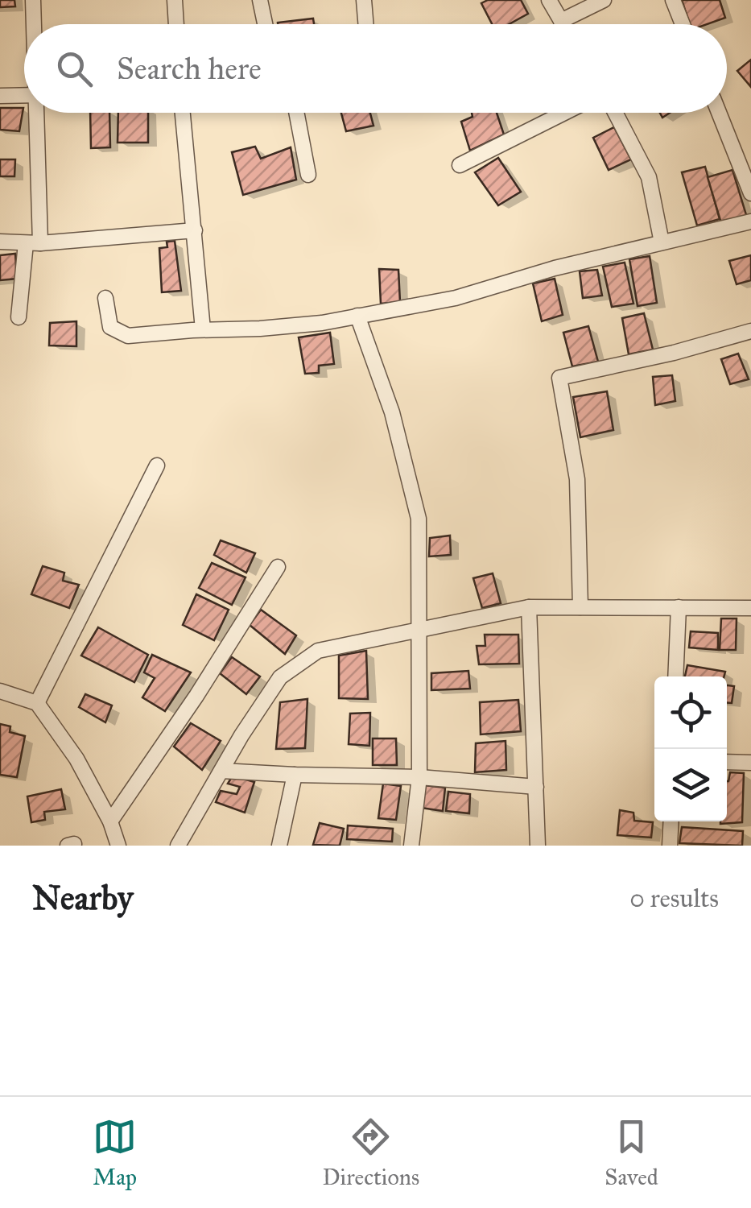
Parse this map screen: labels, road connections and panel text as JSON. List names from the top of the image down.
{
  "page": {
    "search": "Search here",
    "heading": ["Nearby", "0 results"],
    "nav": ["Map", "Directions", "Saved"]
  }
}
